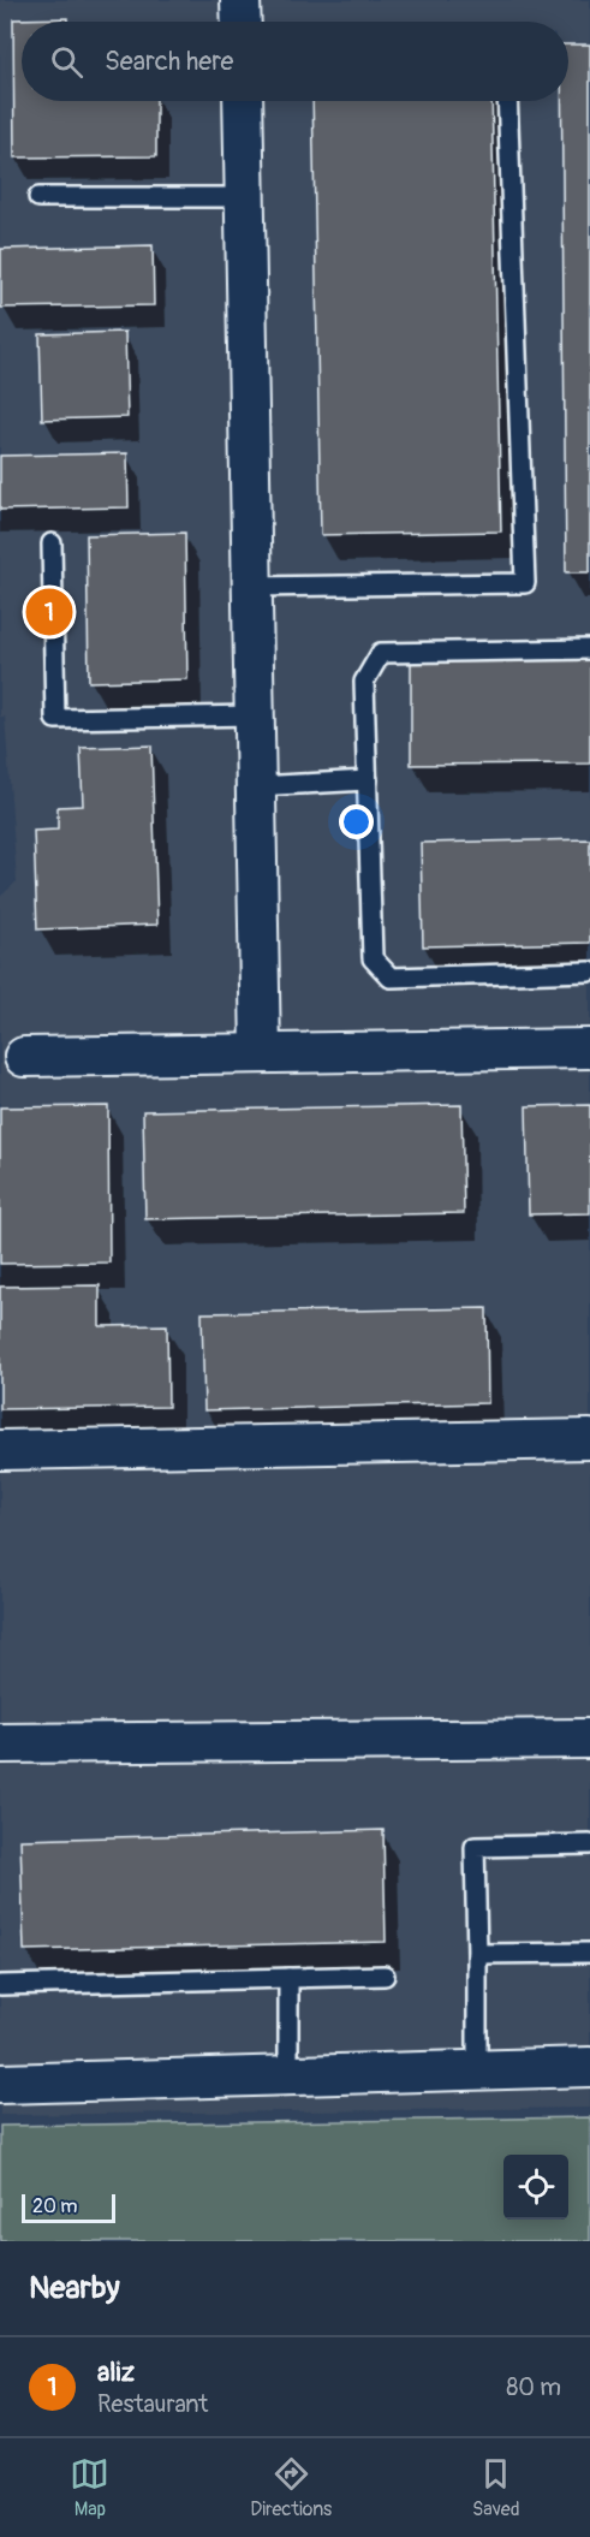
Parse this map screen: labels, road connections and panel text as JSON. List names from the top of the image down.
{
  "scale_bar": "20 m",
  "page": {
    "search": "Search here",
    "pins": "1",
    "scale": "20 m",
    "heading": "Nearby",
    "list": [
      {
        "mark": "1",
        "name": "aliz",
        "note": "Restaurant",
        "value": "80 m"
      }
    ],
    "nav": ["Map", "Directions", "Saved"]
  }
}
